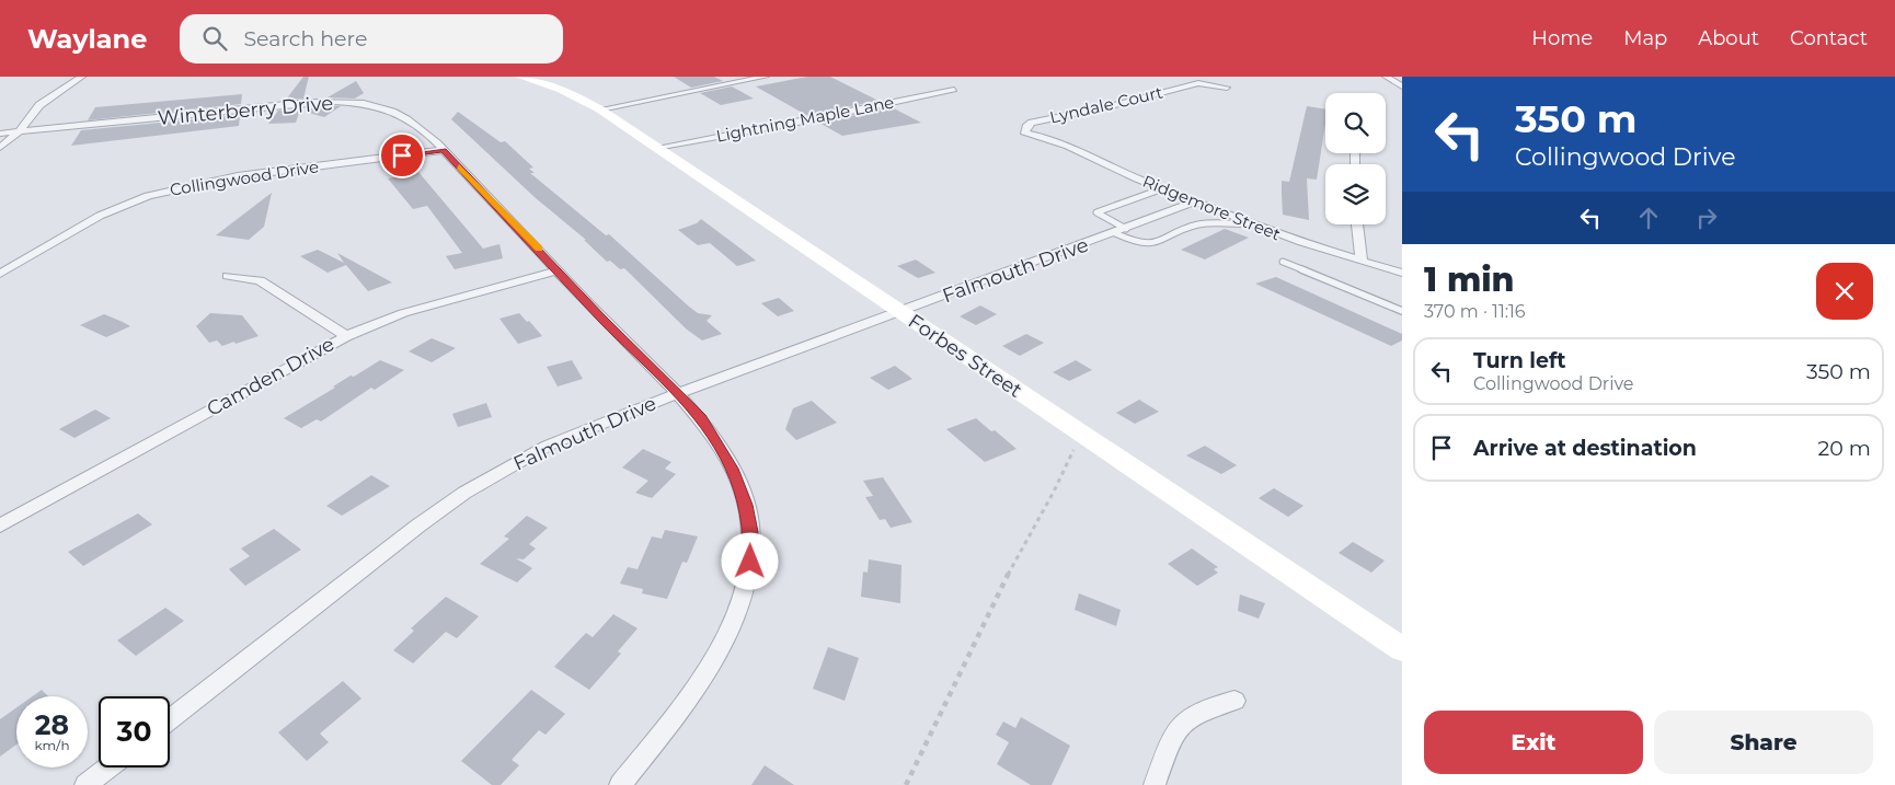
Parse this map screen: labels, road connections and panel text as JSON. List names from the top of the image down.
{
  "streets": {
    "street": [
      "Lyndale Court",
      "Winterberry Drive",
      "Lightning Maple Lane",
      "Collingwood Drive",
      "Ridgemore Street",
      "Falmouth Drive",
      "Forbes Street",
      "Camden Drive"
    ]
  },
  "crossings": [
    ["Lyndale Court", "Ridgemore Street"],
    ["Winterberry Drive", "Collingwood Drive"],
    ["Winterberry Drive", "Falmouth Drive"],
    ["Winterberry Drive", "Camden Drive"],
    ["Lightning Maple Lane", "Forbes Street"],
    ["Ridgemore Street", "Falmouth Drive"],
    ["Falmouth Drive", "Forbes Street"]
  ],
  "page": {
    "header": "Waylane",
    "search": "Search here",
    "nav": [
      "Home",
      "Map",
      "About",
      "Contact"
    ],
    "turn": ["350 m", "Collingwood Drive"],
    "heading": ["1 min", "370 m · 11:16"],
    "list": [
      {
        "name": "Turn left",
        "note": "Collingwood Drive",
        "value": "350 m"
      },
      {
        "name": "Arrive at destination",
        "value": "20 m"
      }
    ],
    "speed": "28 km/h",
    "limit": "30",
    "buttons": ["Exit", "Share"]
  }
}
